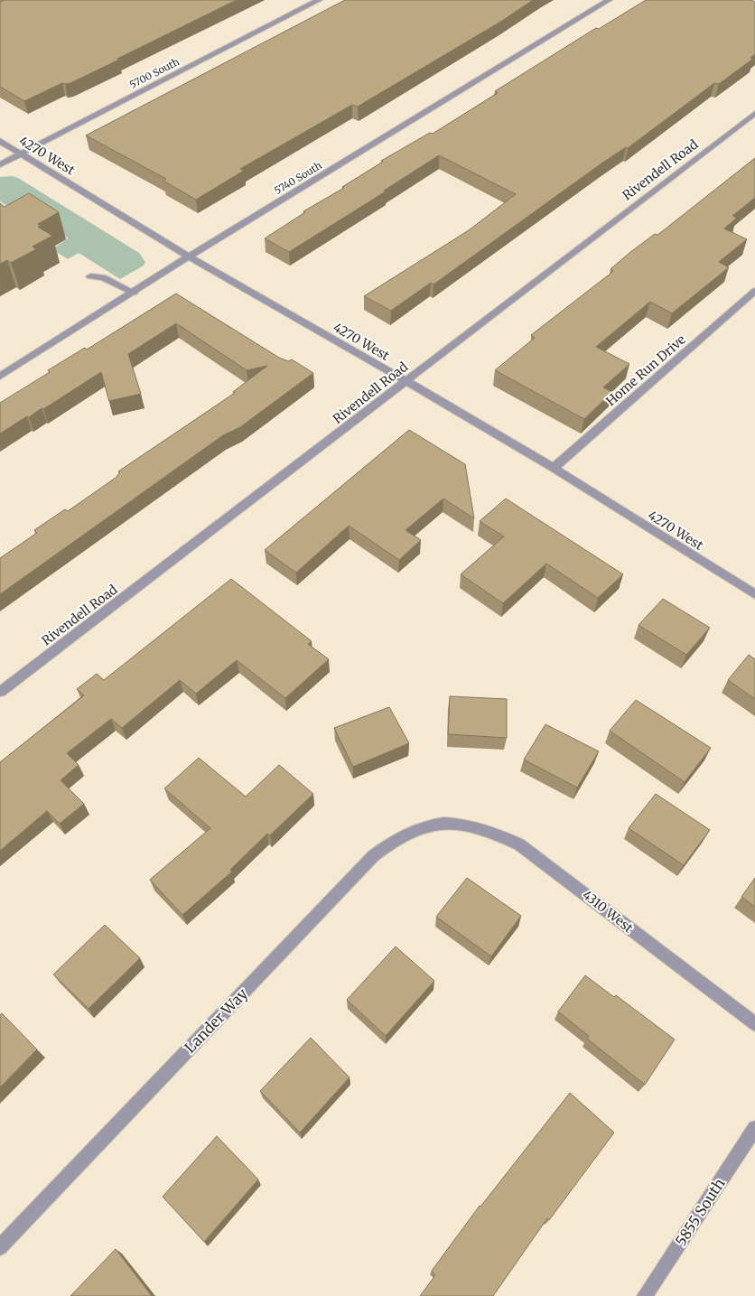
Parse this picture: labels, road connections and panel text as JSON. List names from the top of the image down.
{
  "streets": {
    "street": [
      "5700 South",
      "4270 West",
      "Rivendell Road",
      "5740 South",
      "Home Run Drive",
      "4310 West",
      "Lander Way",
      "5855 South"
    ]
  },
  "crossings": [
    ["5700 South", "4270 West"],
    ["4270 West", "Rivendell Road"],
    ["4270 West", "5740 South"],
    ["4270 West", "Home Run Drive"],
    ["4310 West", "Lander Way"]
  ]
}
